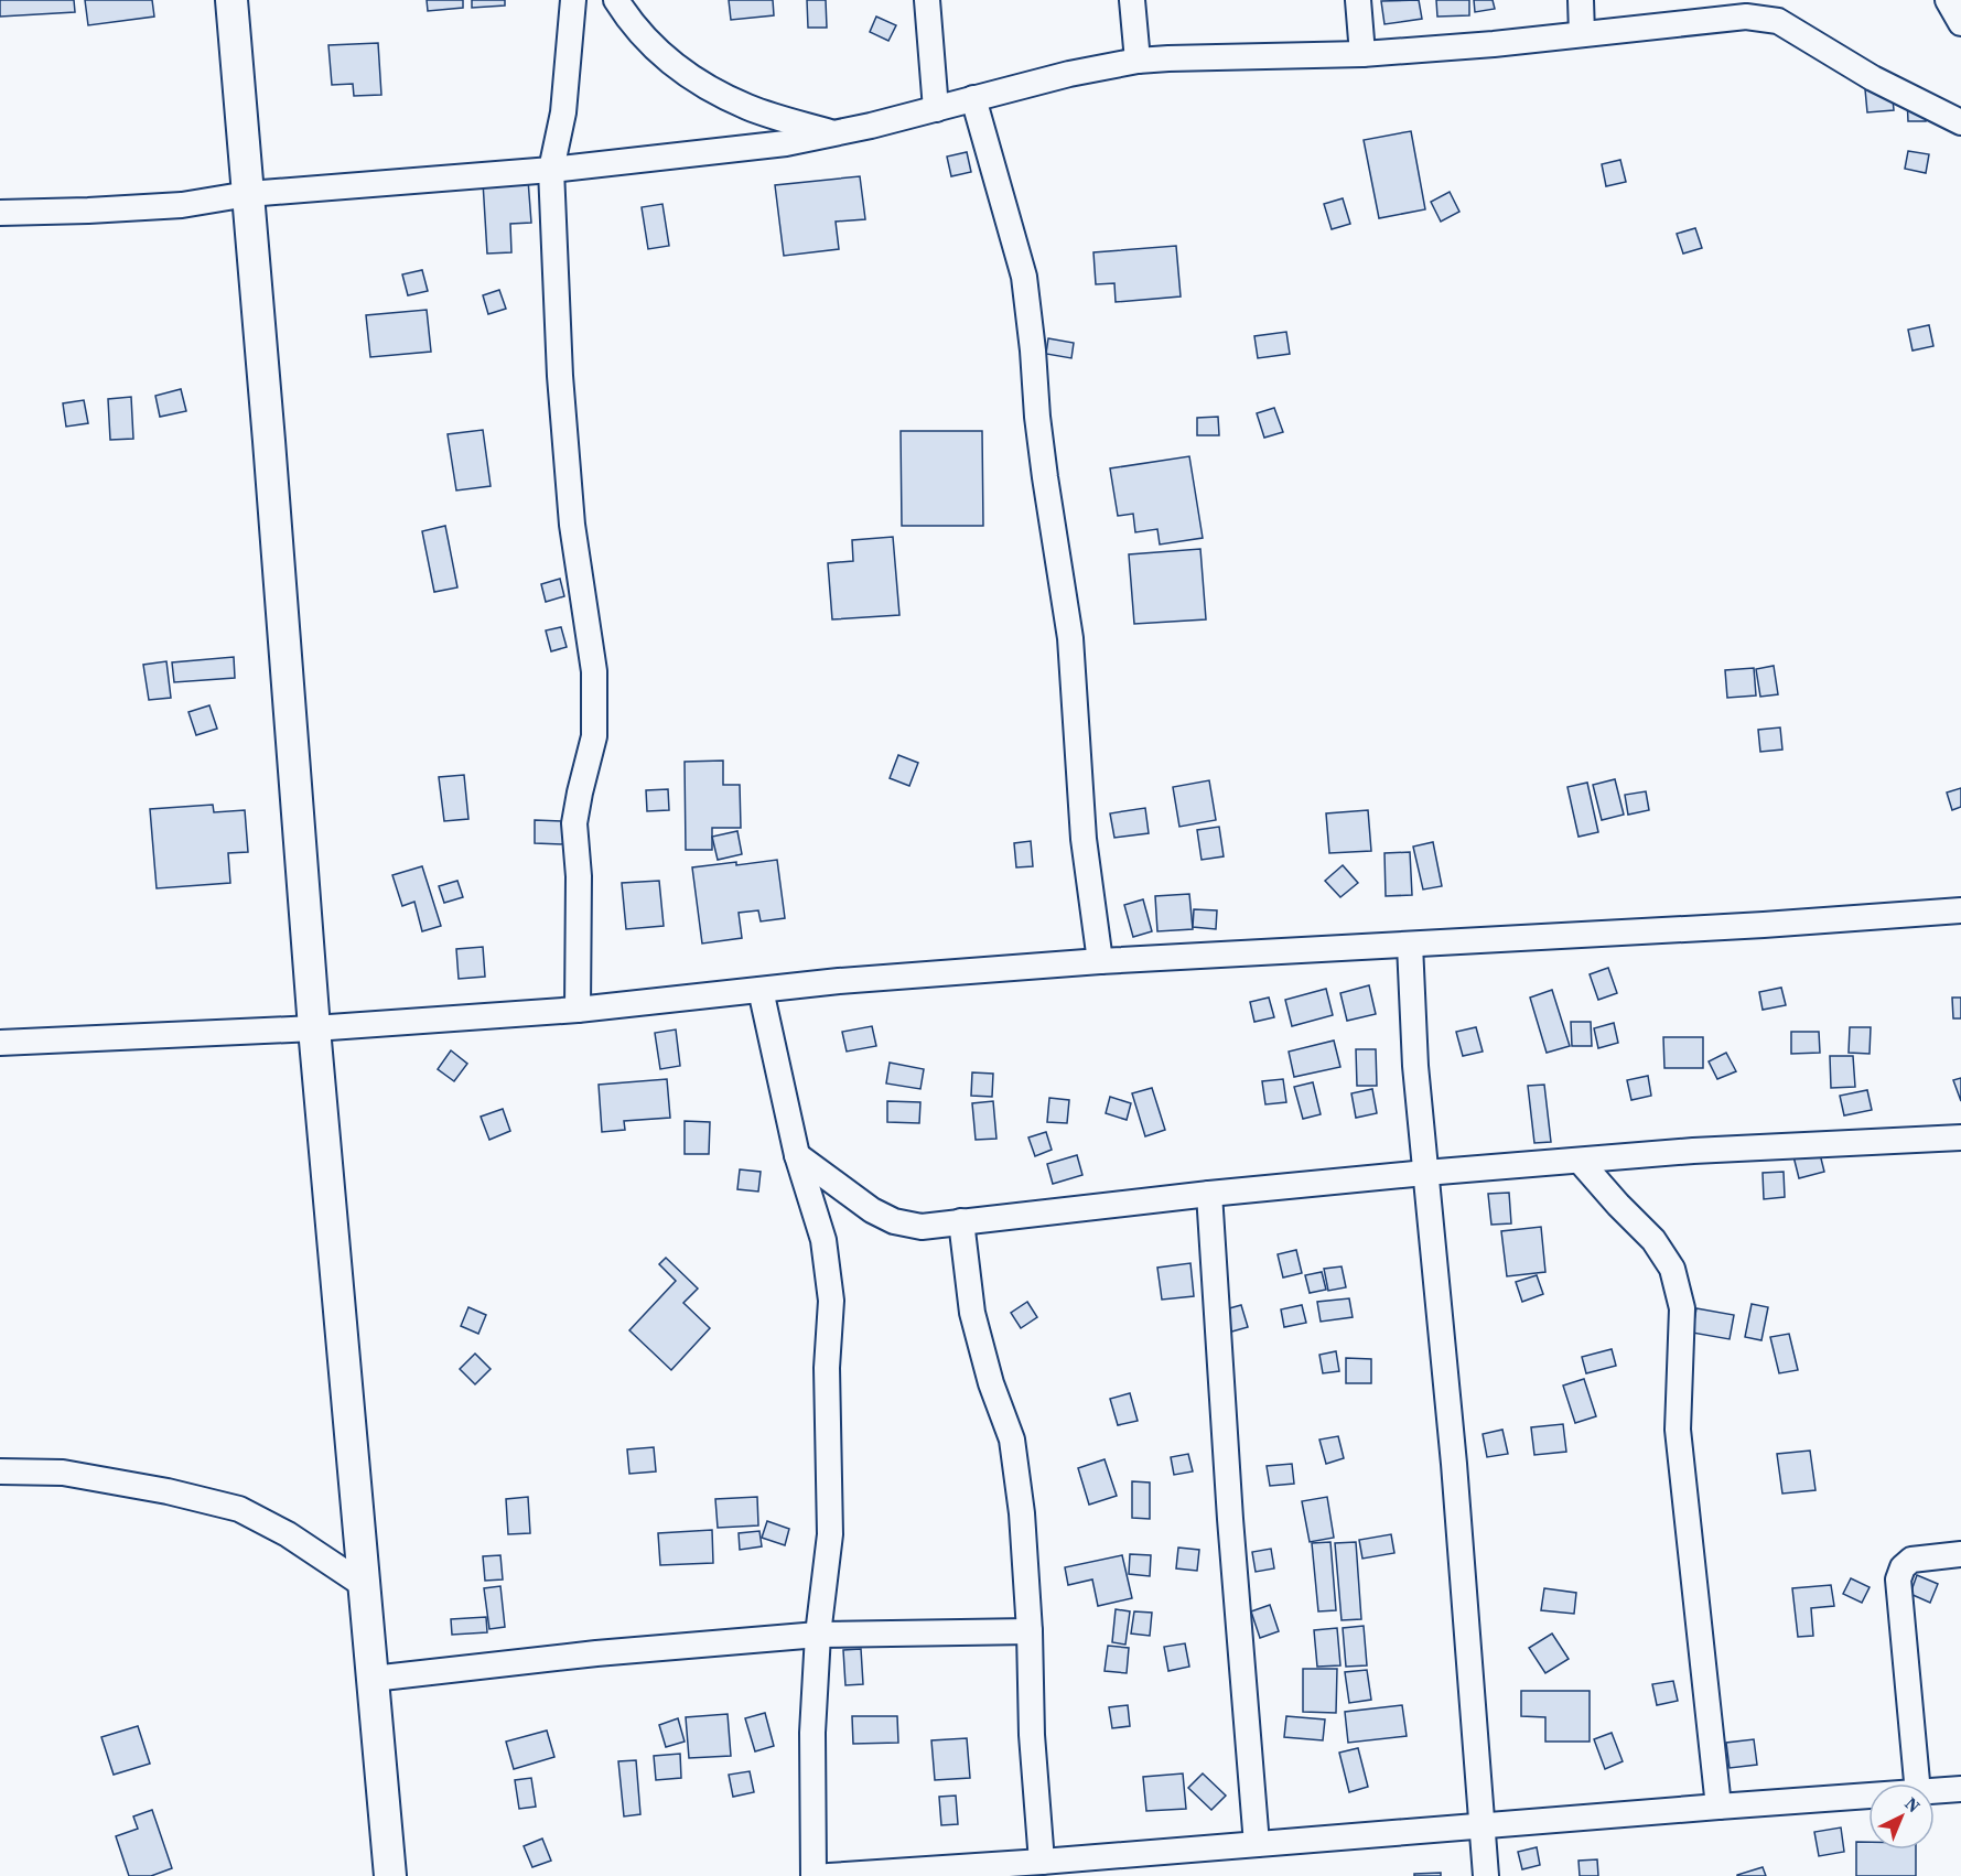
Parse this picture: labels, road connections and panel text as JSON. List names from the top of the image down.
{
  "north": "top right"
}
